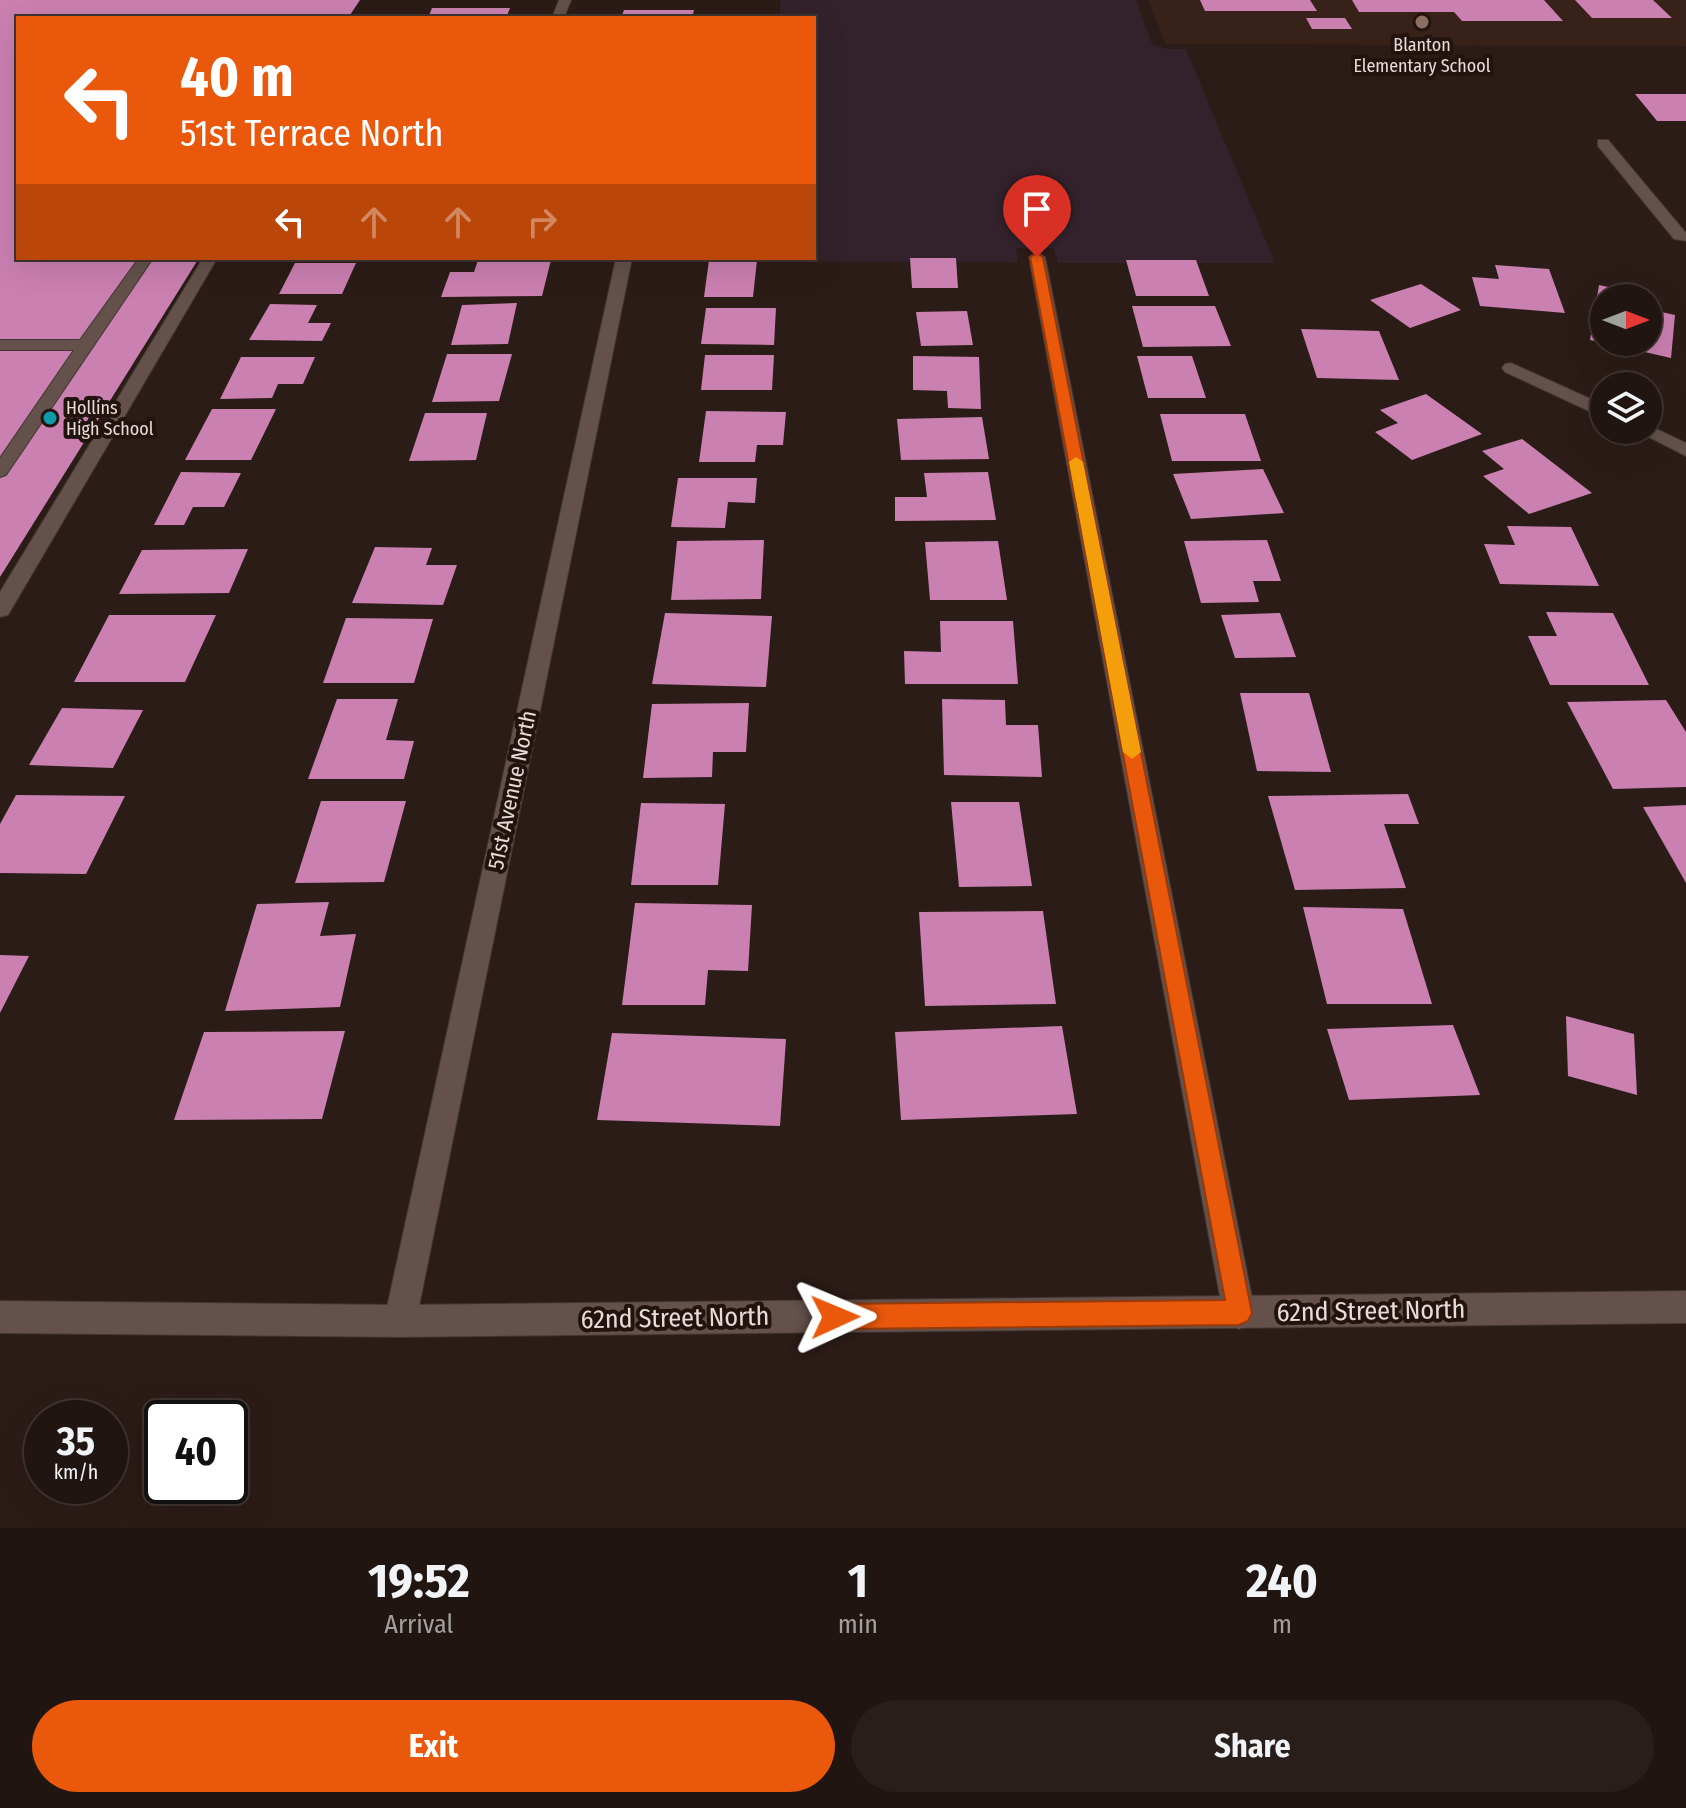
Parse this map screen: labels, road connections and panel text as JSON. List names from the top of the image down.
{
  "streets": {
    "street": ["51st Avenue North", "62nd Street North"]
  },
  "crossings": [
    ["51st Avenue North", "62nd Street North"]
  ],
  "places": ["Blanton Elementary School", "Hollins High School"],
  "north": "right",
  "page": {
    "turn": ["40 m", "51st Terrace North"],
    "speed": "35 km/h",
    "limit": "40",
    "eta": [
      "19:52",
      "Arrival",
      "1",
      "min",
      "240",
      "m"
    ],
    "buttons": ["Exit", "Share"]
  }
}
